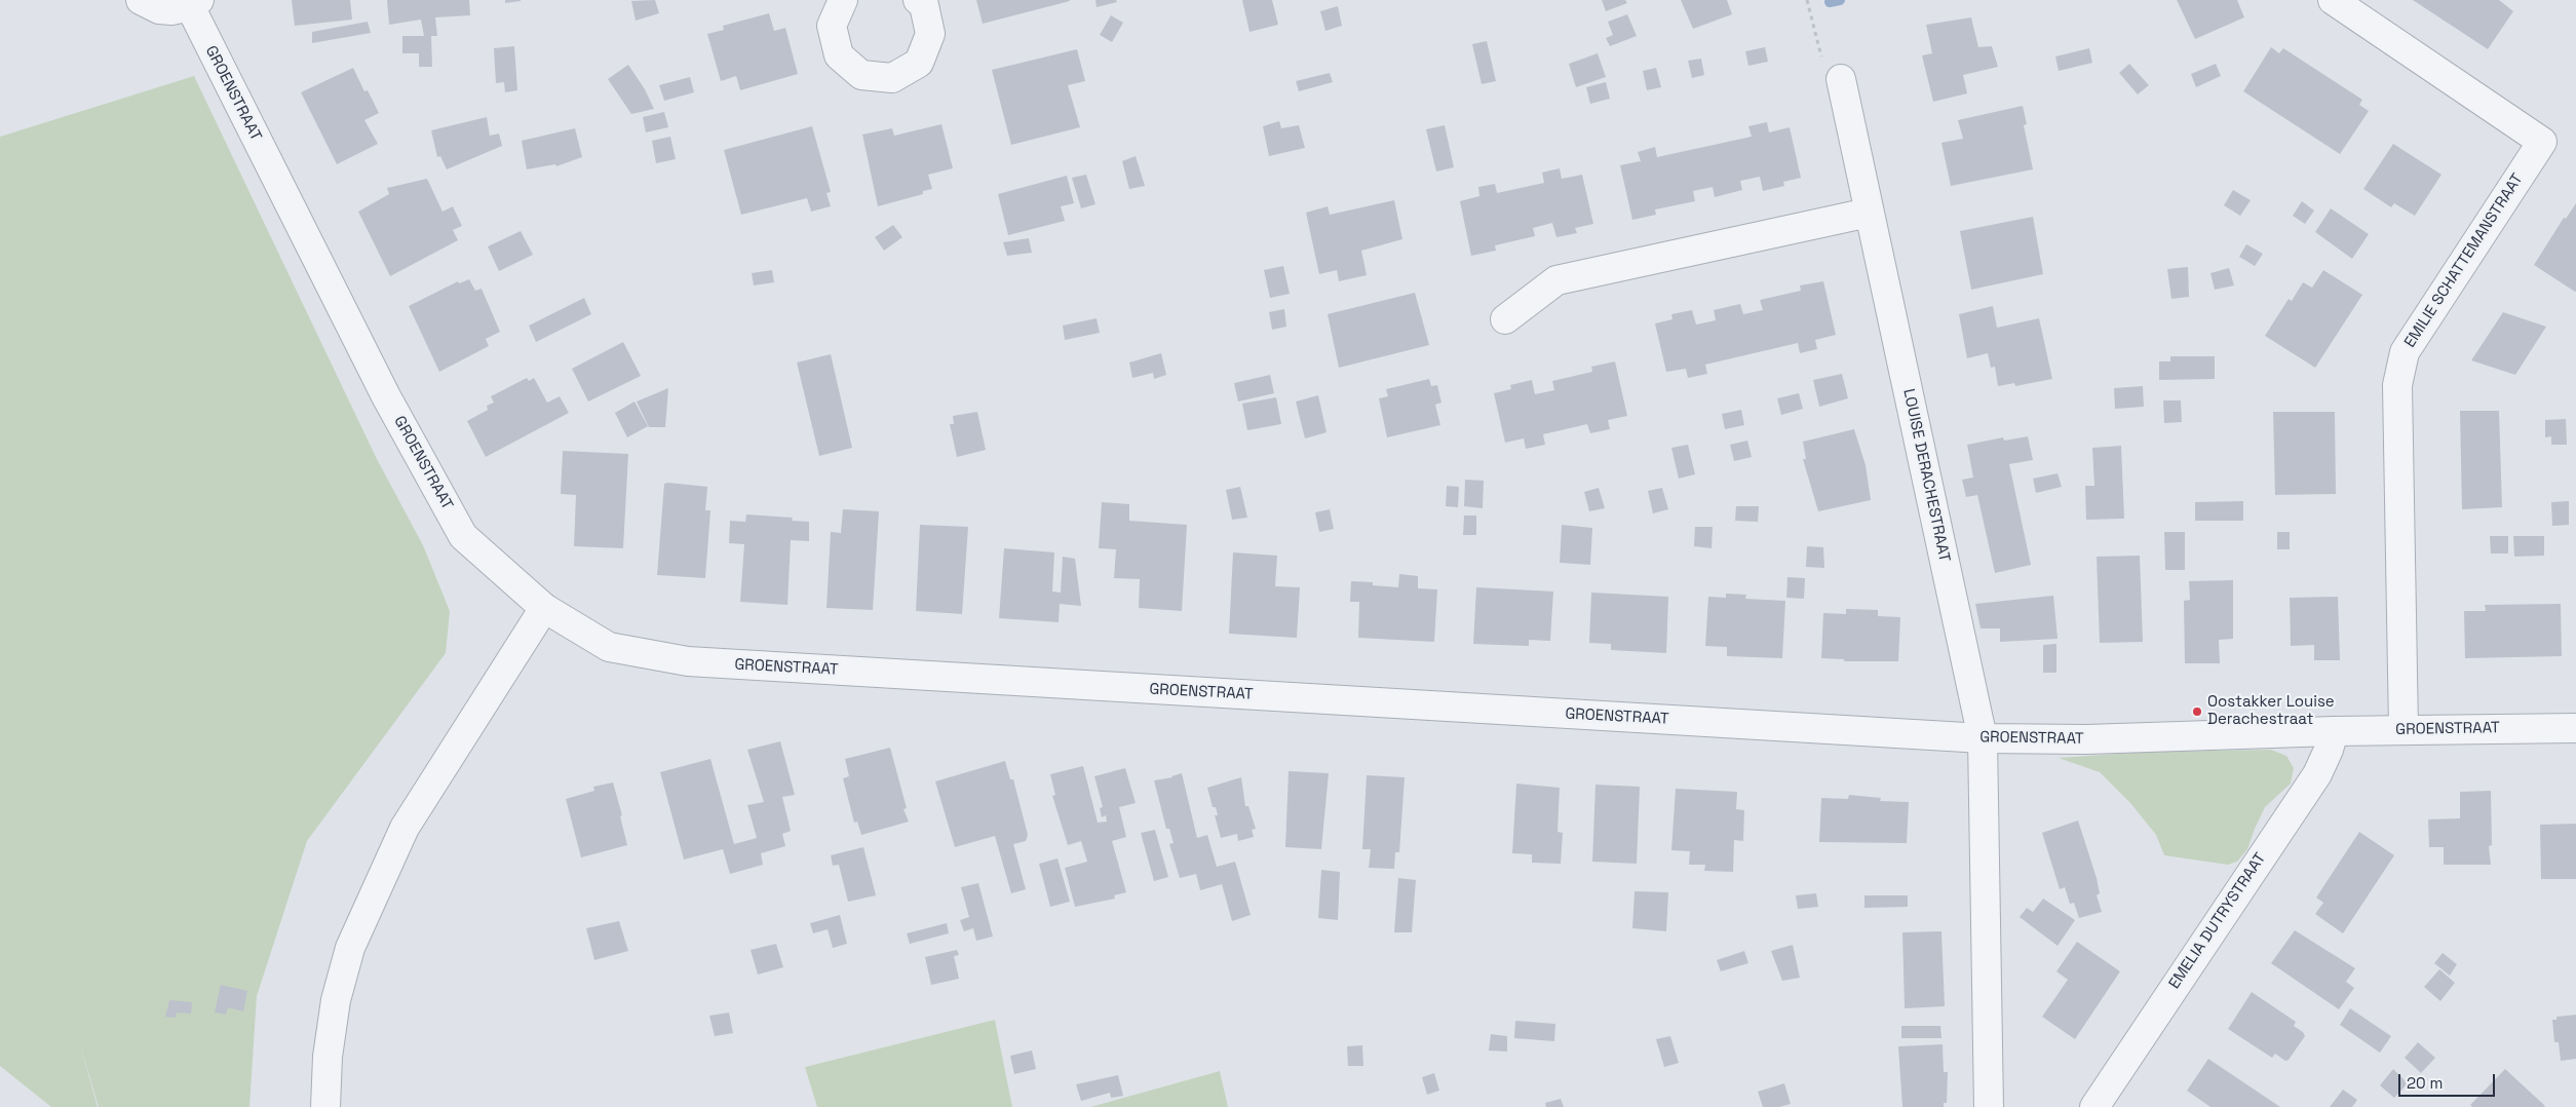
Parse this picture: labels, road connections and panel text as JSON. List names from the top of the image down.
{
  "streets": {
    "street": [
      "GROENSTRAAT",
      "EMILIE SCHATTEMANSTRAAT",
      "LOUISE DERACHESTRAAT",
      "EMELIA DUTRYSTRAAT"
    ]
  },
  "crossings": [
    ["GROENSTRAAT", "EMILIE SCHATTEMANSTRAAT"],
    ["GROENSTRAAT", "LOUISE DERACHESTRAAT"],
    ["GROENSTRAAT", "EMELIA DUTRYSTRAAT"]
  ],
  "places": ["Oostakker Louise Derachestraat"],
  "scale_bar": "20 m"
}
